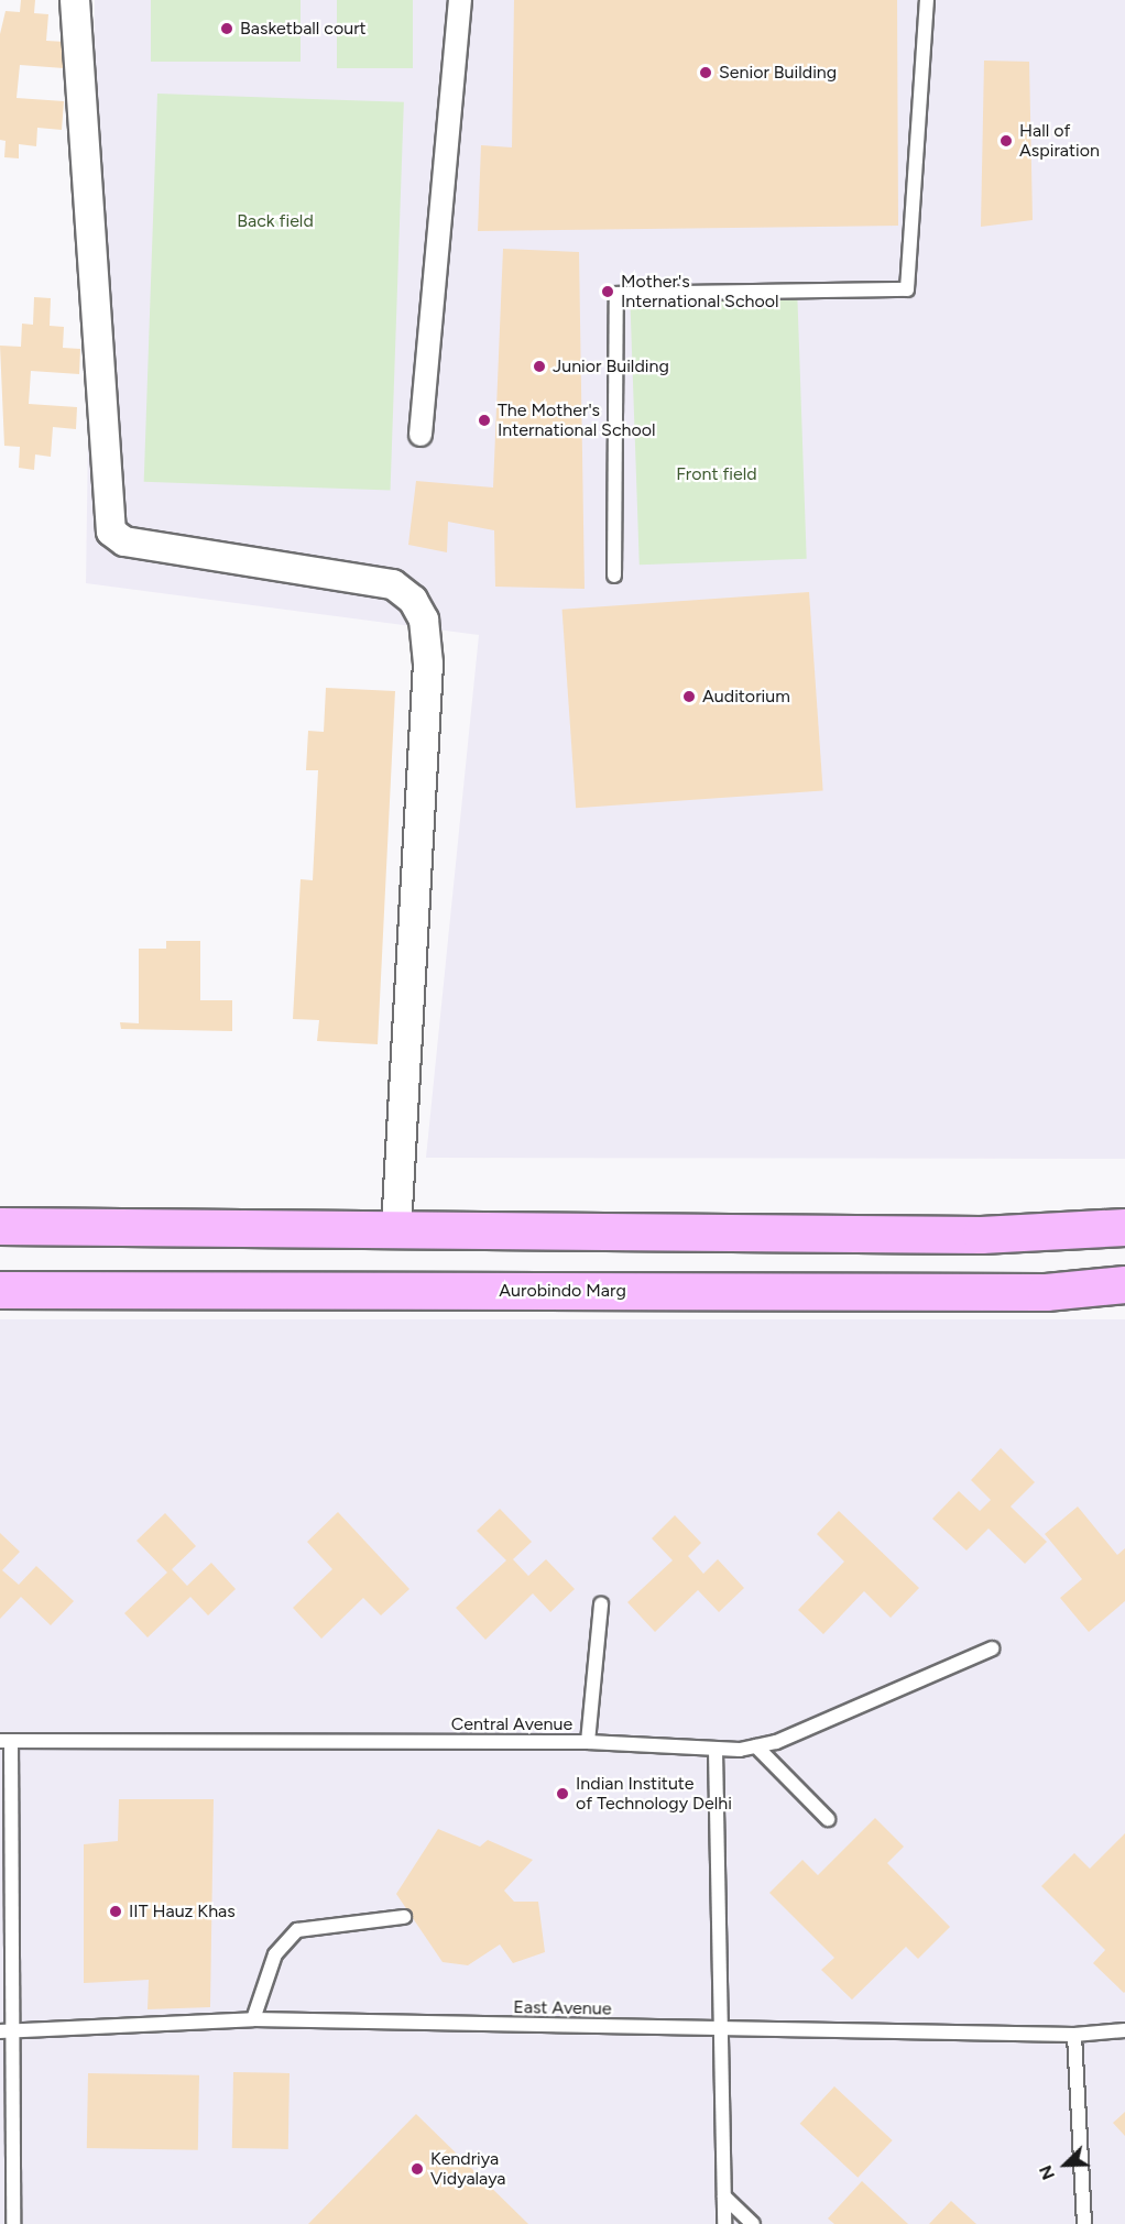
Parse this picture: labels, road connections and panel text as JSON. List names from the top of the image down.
{
  "streets": {
    "highway": ["Aurobindo Marg"],
    "lane": ["Central Avenue", "East Avenue"]
  },
  "crossings": [
    ["Central Avenue", "East Avenue"]
  ],
  "parks": ["Back field", "Front field"],
  "places": [
    "Basketball court",
    "Senior Building",
    "Hall of Aspiration",
    "Mother's International School",
    "Junior Building",
    "The Mother's International School",
    "Auditorium",
    "Indian Institute of Technology Delhi",
    "IIT Hauz Khas",
    "Kendriya Vidyalaya"
  ],
  "north": "bottom left"
}
